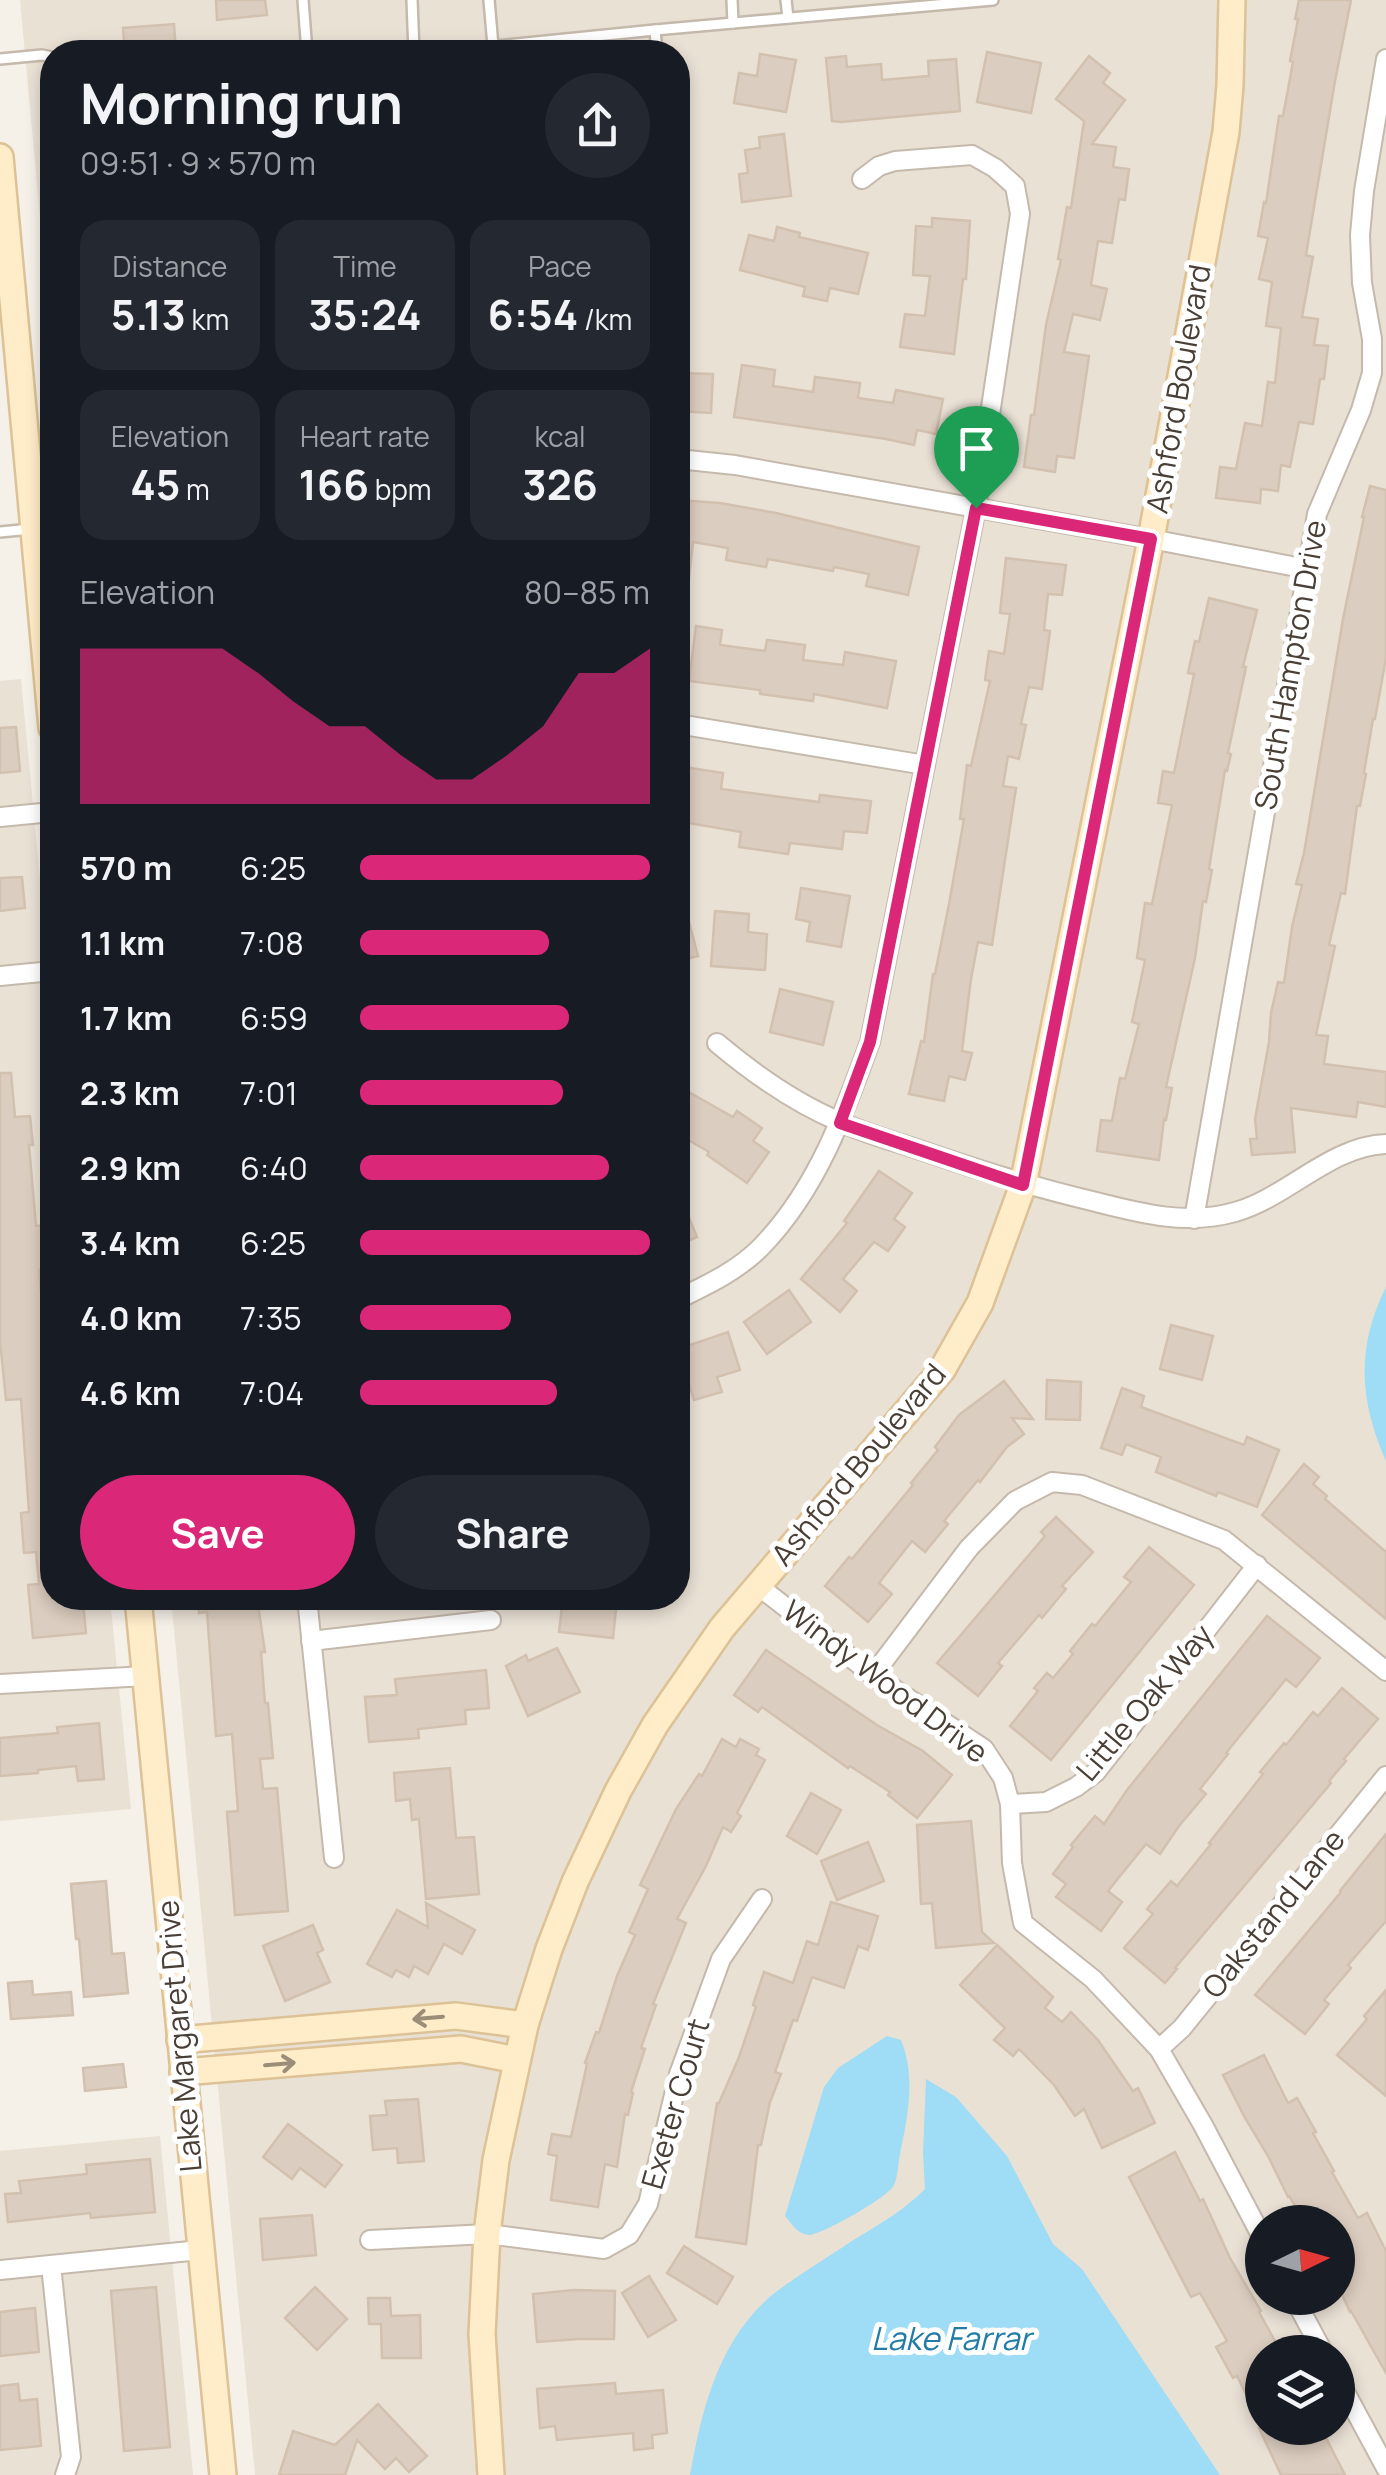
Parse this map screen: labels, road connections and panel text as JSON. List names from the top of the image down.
{
  "streets": {
    "street": [
      "Ashford Boulevard",
      "South Hampton Drive",
      "Windy Wood Drive",
      "Little Oak Way",
      "Oakstand Lane",
      "Lake Margaret Drive",
      "Exeter Court"
    ]
  },
  "crossings": [
    ["Ashford Boulevard", "Windy Wood Drive"],
    ["Ashford Boulevard", "Exeter Court"],
    ["Windy Wood Drive", "Little Oak Way"],
    ["Windy Wood Drive", "Oakstand Lane"]
  ],
  "water": ["Lake Farrar"],
  "north": "right",
  "page": {
    "heading": ["Morning run", "09:51 · 9 × 570 m"],
    "stats": [
      ["Distance", "5.13 km"],
      ["Time", "35:24"],
      ["Pace", "6:54 /km"],
      ["Elevation", "45 m"],
      ["Heart rate", "166 bpm"],
      ["kcal", "326"]
    ],
    "chart": ["Elevation", "80–85 m"],
    "list": [
      {
        "name": "570 m",
        "note": "6:25"
      },
      {
        "name": "1.1 km",
        "note": "7:08"
      },
      {
        "name": "1.7 km",
        "note": "6:59"
      },
      {
        "name": "2.3 km",
        "note": "7:01"
      },
      {
        "name": "2.9 km",
        "note": "6:40"
      },
      {
        "name": "3.4 km",
        "note": "6:25"
      },
      {
        "name": "4.0 km",
        "note": "7:35"
      },
      {
        "name": "4.6 km",
        "note": "7:04"
      }
    ],
    "buttons": ["Save", "Share"]
  }
}
